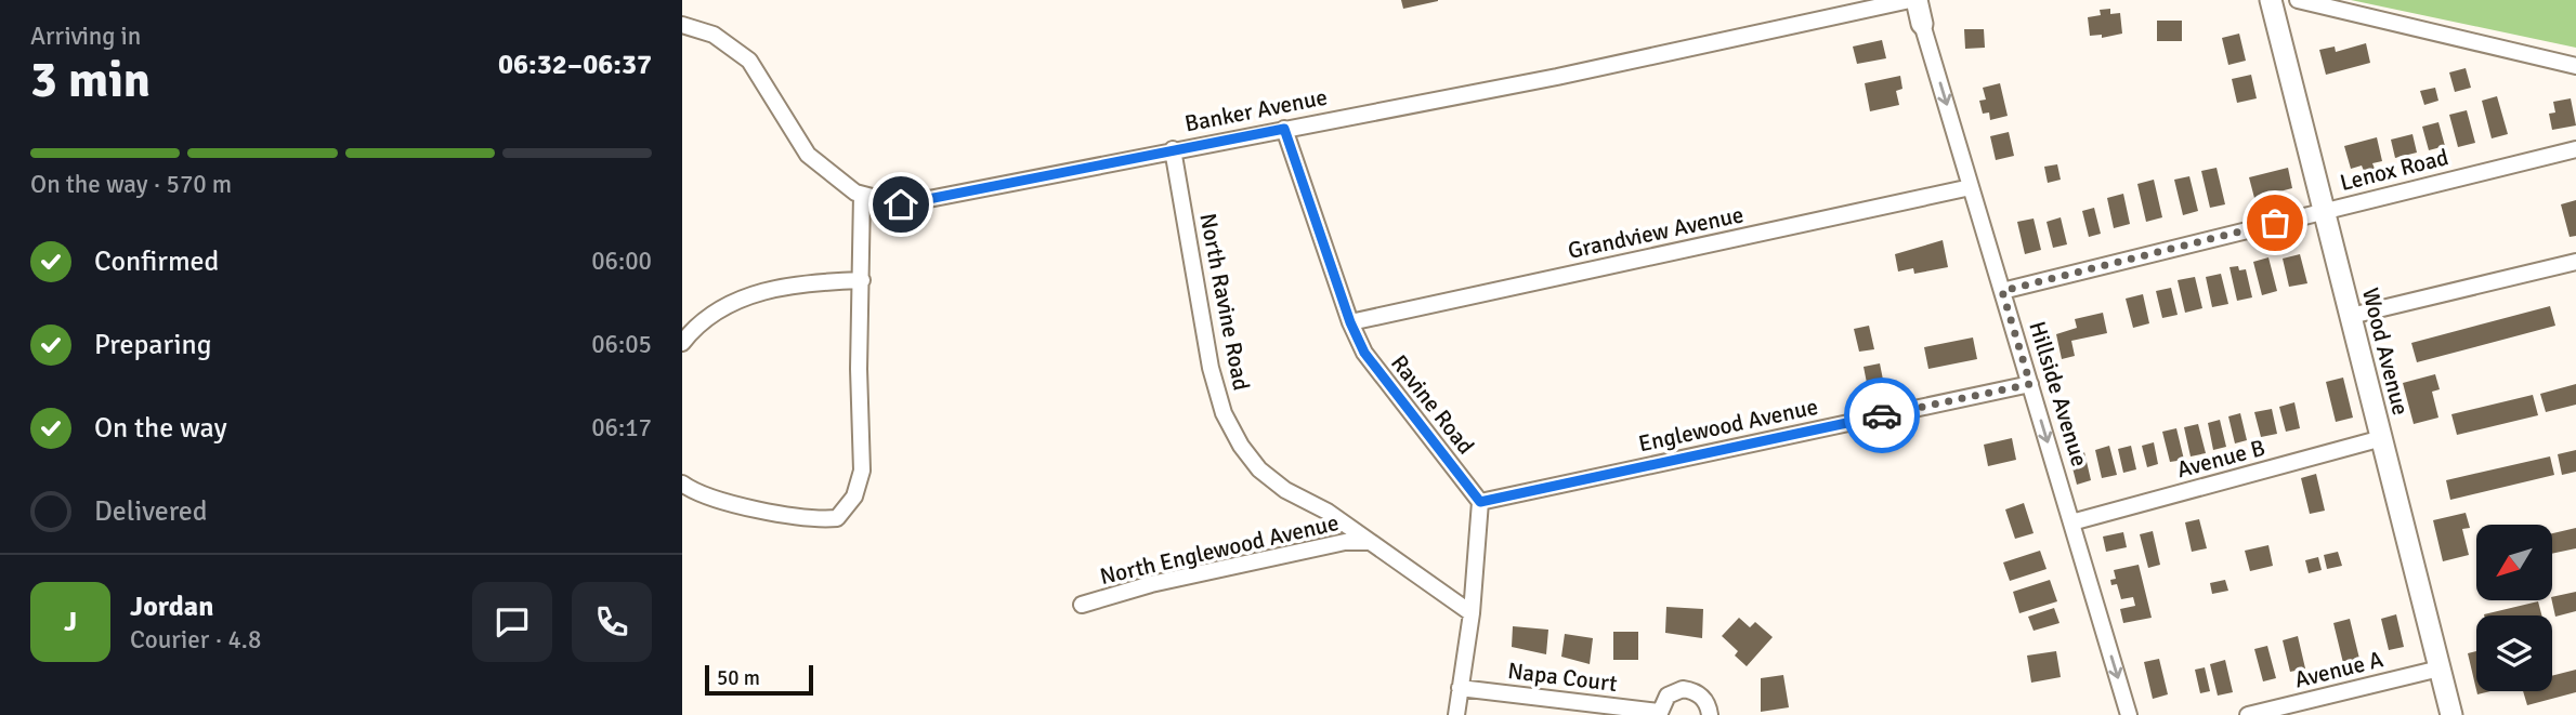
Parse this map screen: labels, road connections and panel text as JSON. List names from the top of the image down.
{
  "streets": {
    "street": [
      "Banker Avenue",
      "Lenox Road",
      "Grandview Avenue",
      "North Ravine Road",
      "Wood Avenue",
      "Hillside Avenue",
      "Ravine Road",
      "Englewood Avenue",
      "Avenue B",
      "North Englewood Avenue",
      "Avenue A",
      "Napa Court"
    ]
  },
  "crossings": [
    ["Banker Avenue", "North Ravine Road"],
    ["Banker Avenue", "Ravine Road"],
    ["Lenox Road", "Wood Avenue"],
    ["Lenox Road", "Hillside Avenue"],
    ["Grandview Avenue", "Hillside Avenue"],
    ["Grandview Avenue", "Ravine Road"],
    ["North Ravine Road", "North Englewood Avenue"],
    ["Wood Avenue", "Avenue B"],
    ["Wood Avenue", "Avenue A"],
    ["Hillside Avenue", "Englewood Avenue"],
    ["Hillside Avenue", "Avenue B"],
    ["Ravine Road", "Englewood Avenue"]
  ],
  "one_way": ["Hillside Avenue"],
  "scale_bar": "50 m",
  "north": "bottom left",
  "page": {
    "heading": ["3 min", "Arriving in", "06:32–06:37"],
    "panel": ["Jordan", "Courier · 4.8"],
    "bar": "On the way · 570 m",
    "list": [
      ["Confirmed", "06:00"],
      ["Preparing", "06:05"],
      ["On the way", "06:17"],
      "Delivered"
    ],
    "round": "J",
    "scale": "50 m"
  }
}
